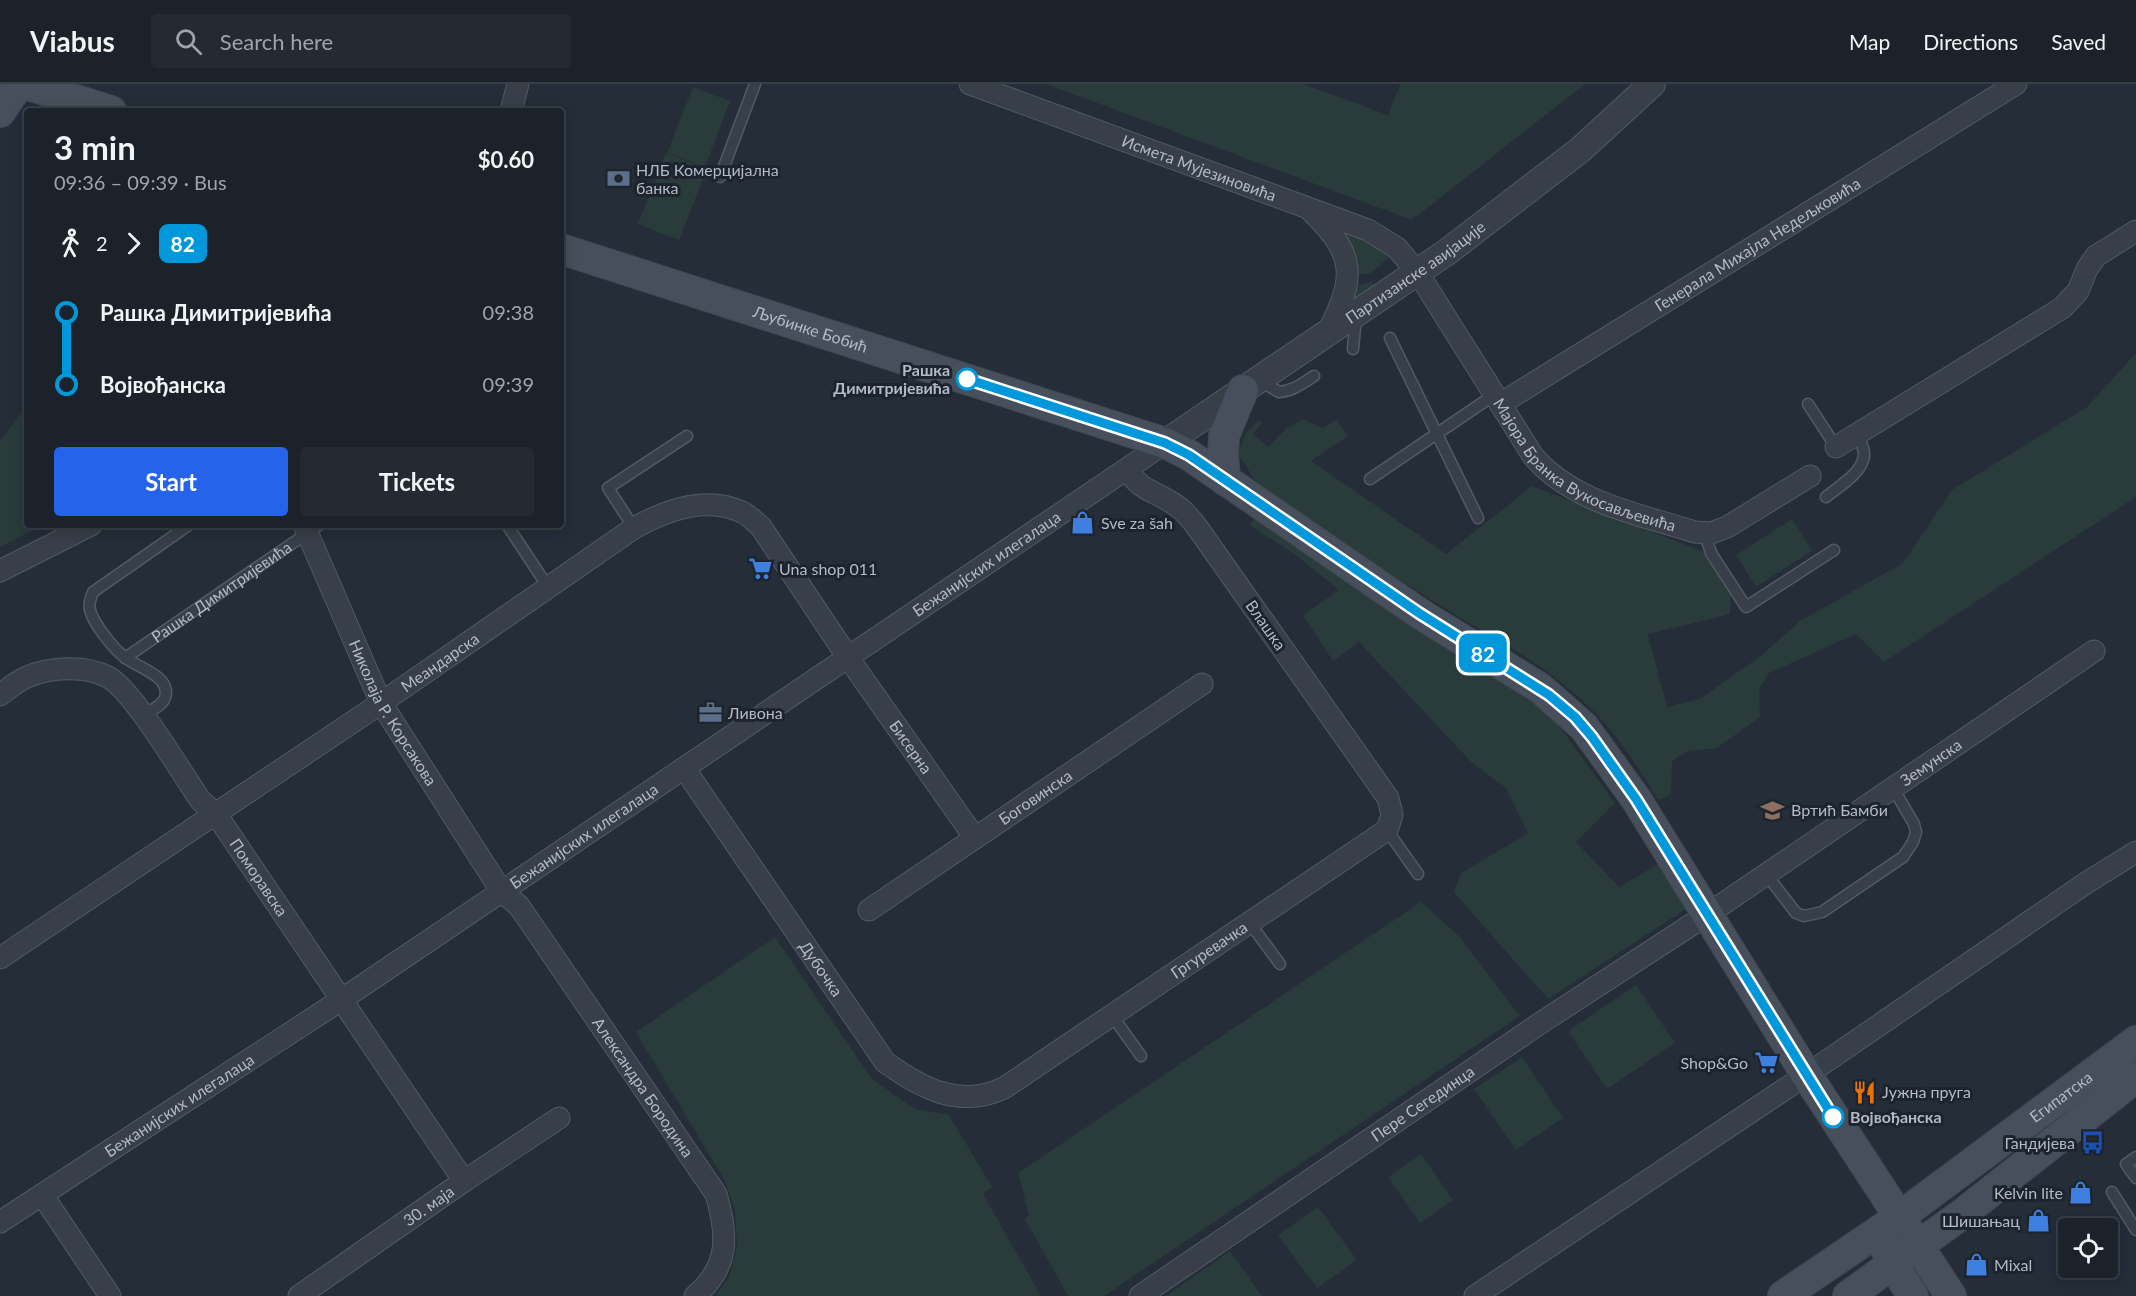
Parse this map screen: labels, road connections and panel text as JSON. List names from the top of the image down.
{
  "streets": {
    "main road": ["Љубинке Бобић", "Египатска"],
    "street": [
      "Исмета Мујезиновића",
      "Генерала Михајла Недељковића",
      "Партизанске авијације",
      "Мајора Бранка Вукосављевића",
      "Бежанијских илегалаца",
      "Влашка",
      "Меандарска",
      "Николаја Р. Корсакова",
      "Бисерна",
      "Земунска",
      "Боговинска",
      "Поморавска",
      "Гргуревачка",
      "Дубочка",
      "Александра Бородина",
      "Пере Сегединца",
      "30. маја"
    ],
    "lane": ["Рашка Димитријевића"]
  },
  "crossings": [
    ["Исмета Мујезиновића", "Партизанске авијације"],
    ["Исмета Мујезиновића", "Мајора Бранка Вукосављевића"],
    ["Генерала Михајла Недељковића", "Мајора Бранка Вукосављевића"],
    ["Партизанске авијације", "Љубинке Бобић"],
    ["Партизанске авијације", "Мајора Бранка Вукосављевића"],
    ["Партизанске авијације", "Бежанијских илегалаца"],
    ["Љубинке Бобић", "Бежанијских илегалаца"],
    ["Бежанијских илегалаца", "Влашка"],
    ["Бежанијских илегалаца", "Меандарска"],
    ["Бежанијских илегалаца", "Николаја Р. Корсакова"],
    ["Бежанијских илегалаца", "Бисерна"],
    ["Бежанијских илегалаца", "Поморавска"],
    ["Бежанијских илегалаца", "Дубочка"],
    ["Бежанијских илегалаца", "Александра Бородина"],
    ["Рашка Димитријевића", "Николаја Р. Корсакова"],
    ["Влашка", "Гргуревачка"],
    ["Меандарска", "Николаја Р. Корсакова"],
    ["Меандарска", "Бисерна"],
    ["Меандарска", "Поморавска"],
    ["Николаја Р. Корсакова", "Александра Бородина"],
    ["Бисерна", "Боговинска"],
    ["Земунска", "Пере Сегединца"],
    ["Поморавска", "30. маја"],
    ["Гргуревачка", "Дубочка"]
  ],
  "places": {
    "bank": ["НЛБ Комерцијална банка"],
    "other": ["Рашка Димитријевића", "Војвођанска"],
    "shop": [
      "Sve za šah",
      "Kelvin lite",
      "Шишањац",
      "Mixal"
    ],
    "supermarket": ["Una shop 011", "Shop&Go"],
    "office": ["Ливона"],
    "school or university": ["Вртић Бамби"],
    "restaurant": ["Јужна пруга"],
    "bus stop": ["Гандијева"]
  },
  "lines": ["bus line 82"],
  "page": {
    "header": "Viabus",
    "search": "Search here",
    "nav": ["Map", "Directions", "Saved"],
    "on_map": "82",
    "heading": ["3 min", "09:36 – 09:39 · Bus", "$0.60"],
    "legs": ["2", "82"],
    "list": [
      {
        "name": "Рашка Димитријевића",
        "value": "09:38"
      },
      {
        "name": "Војвођанска",
        "value": "09:39"
      }
    ],
    "buttons": ["Start", "Tickets"]
  }
}
